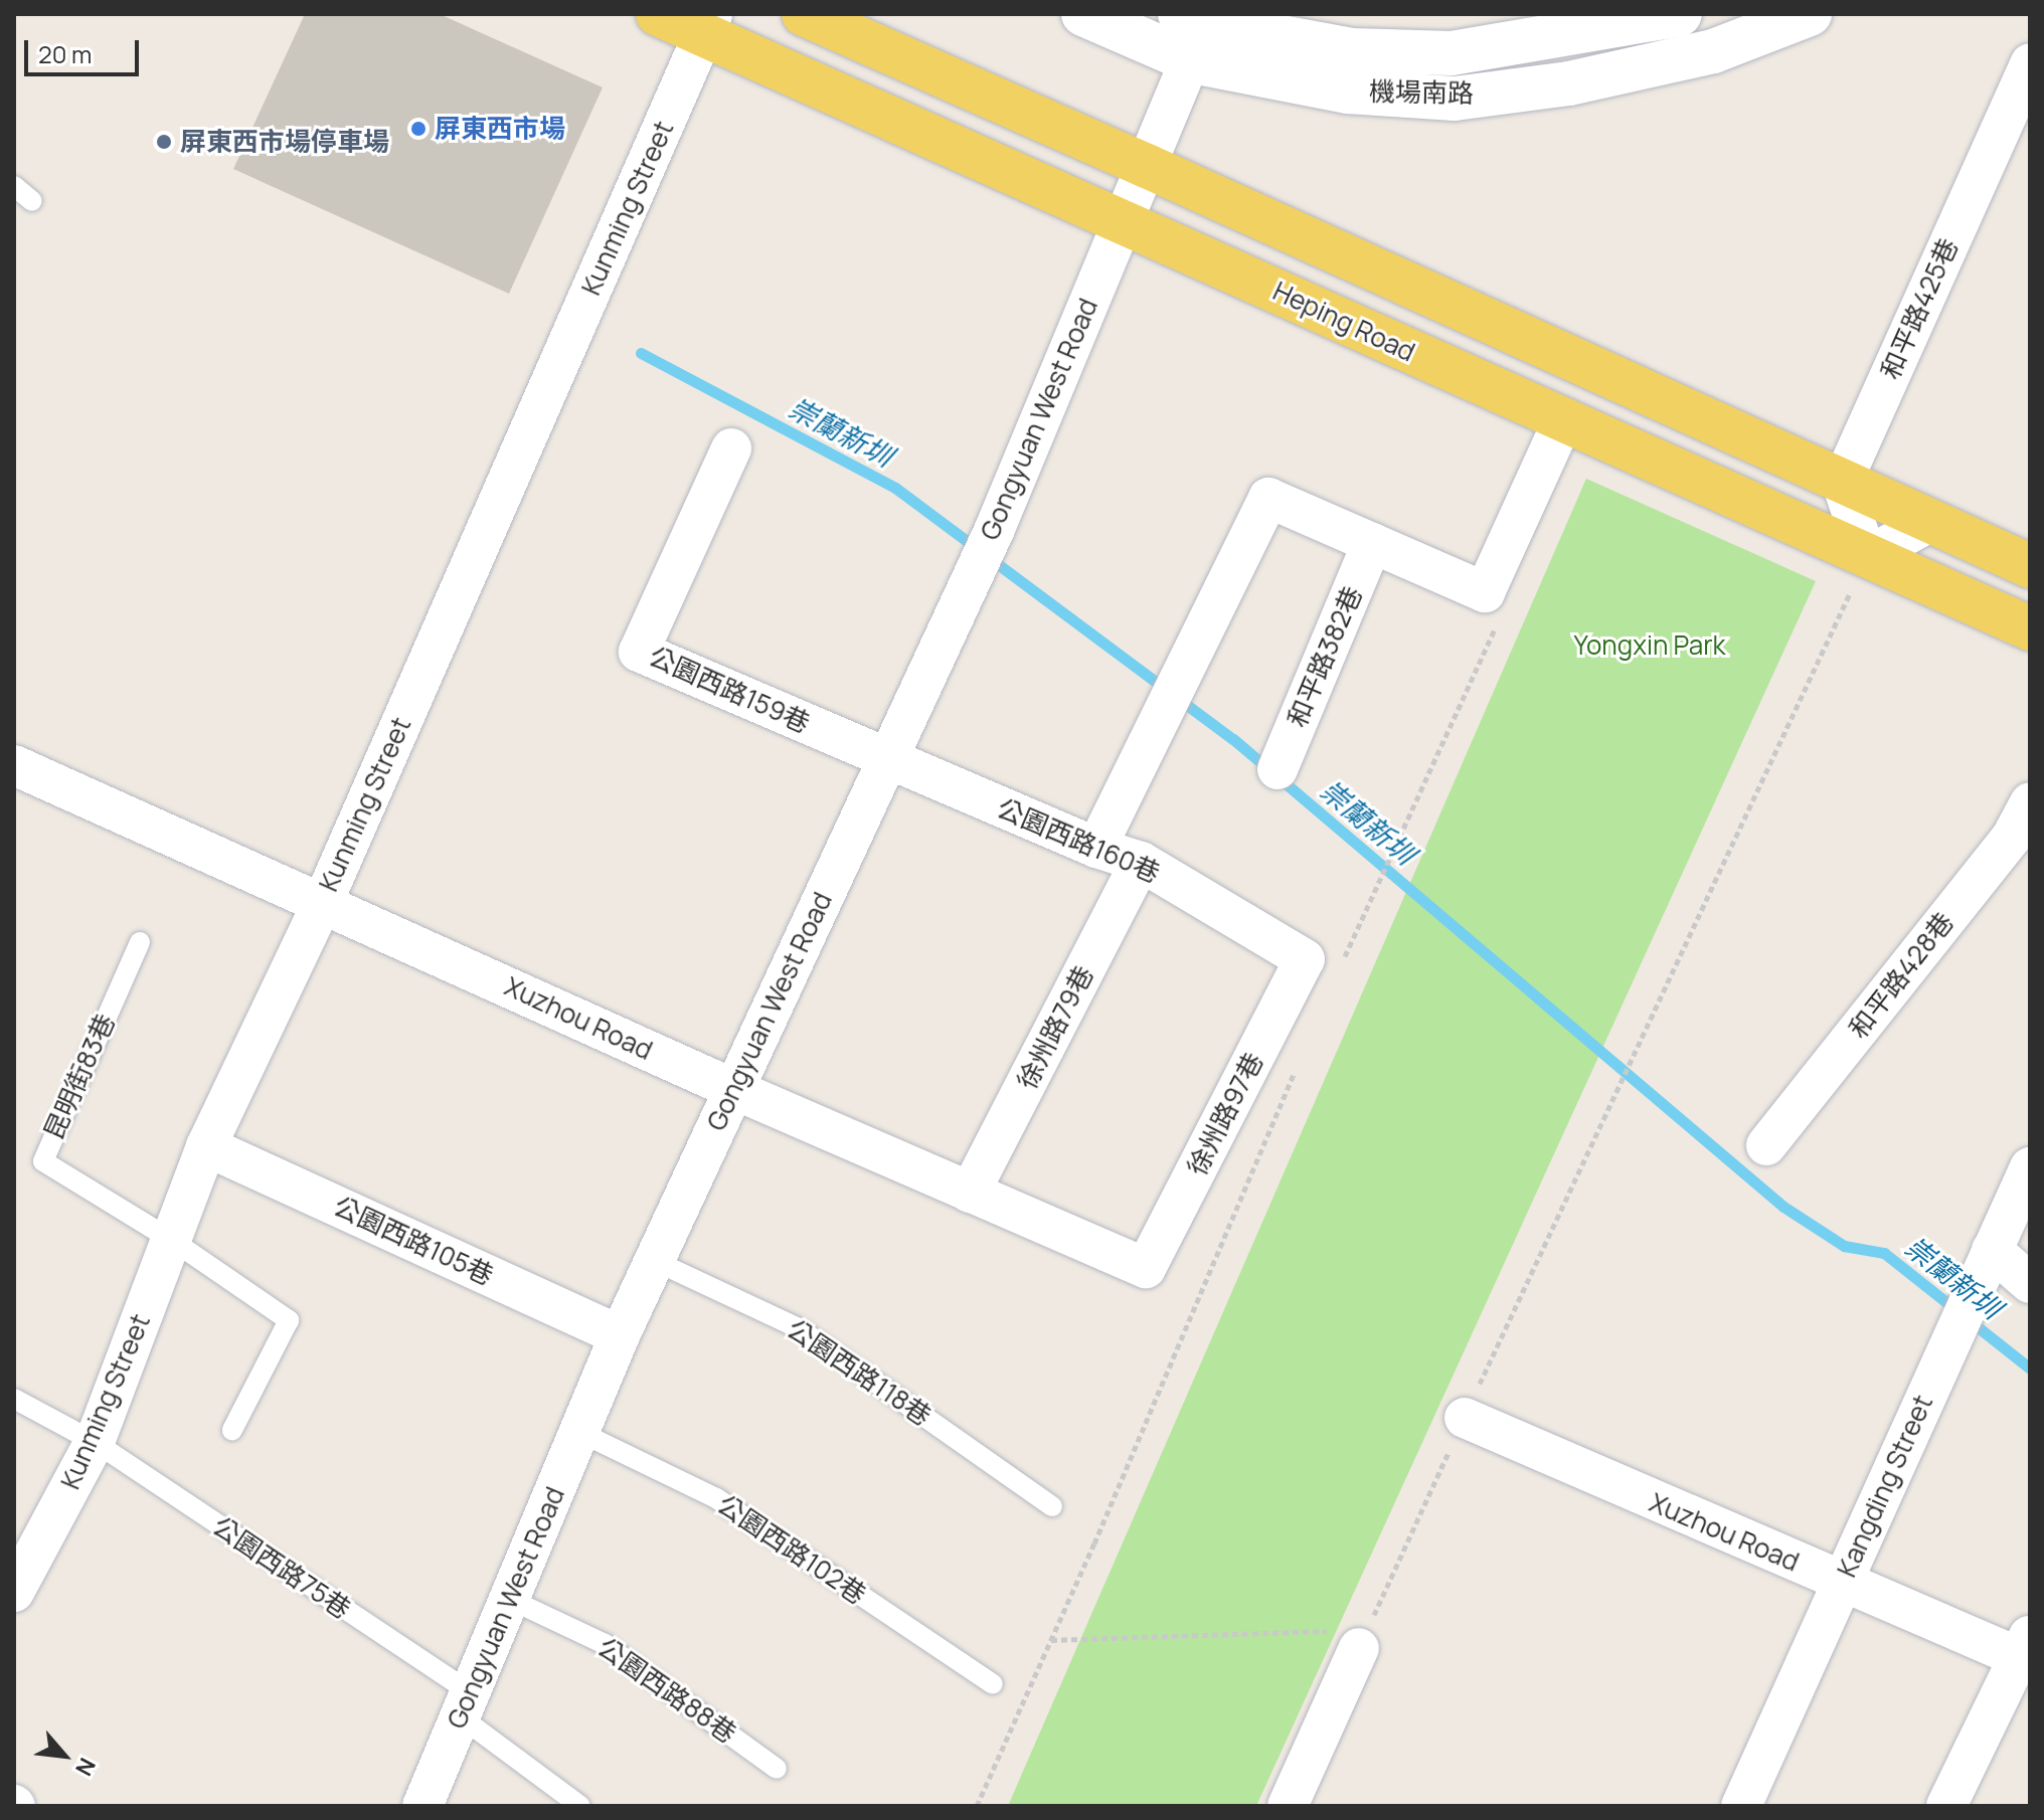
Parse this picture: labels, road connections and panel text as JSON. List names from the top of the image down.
{
  "streets": {
    "main road": ["Heping Road"],
    "street": [
      "機場南路",
      "Kunming Street",
      "和平路425巷",
      "Gongyuan West Road",
      "和平路382巷",
      "公園西路159巷",
      "公園西路160巷",
      "和平路428巷",
      "Xuzhou Road",
      "徐州路79巷",
      "徐州路97巷",
      "公園西路105巷",
      "Kangding Street"
    ],
    "lane": [
      "昆明街83巷",
      "公園西路118巷",
      "公園西路102巷",
      "公園西路75巷",
      "公園西路88巷"
    ]
  },
  "crossings": [
    ["機場南路", "Gongyuan West Road"],
    ["Kunming Street", "Heping Road"],
    ["Kunming Street", "Xuzhou Road"],
    ["Kunming Street", "昆明街83巷"],
    ["Kunming Street", "公園西路105巷"],
    ["Kunming Street", "公園西路75巷"],
    ["Heping Road", "Gongyuan West Road"],
    ["Gongyuan West Road", "公園西路159巷"],
    ["Gongyuan West Road", "公園西路160巷"],
    ["Gongyuan West Road", "Xuzhou Road"],
    ["Gongyuan West Road", "公園西路105巷"],
    ["Gongyuan West Road", "公園西路118巷"],
    ["Gongyuan West Road", "公園西路102巷"],
    ["Gongyuan West Road", "公園西路75巷"],
    ["Gongyuan West Road", "公園西路88巷"],
    ["公園西路159巷", "公園西路160巷"],
    ["公園西路160巷", "徐州路79巷"],
    ["公園西路160巷", "徐州路97巷"],
    ["Xuzhou Road", "徐州路79巷"],
    ["Xuzhou Road", "徐州路97巷"],
    ["Xuzhou Road", "Kangding Street"]
  ],
  "water": ["崇蘭新圳"],
  "parks": ["Yongxin Park"],
  "places": ["屏東西市場", "屏東西市場停車場"],
  "scale_bar": "20 m",
  "north": "bottom right"
}
